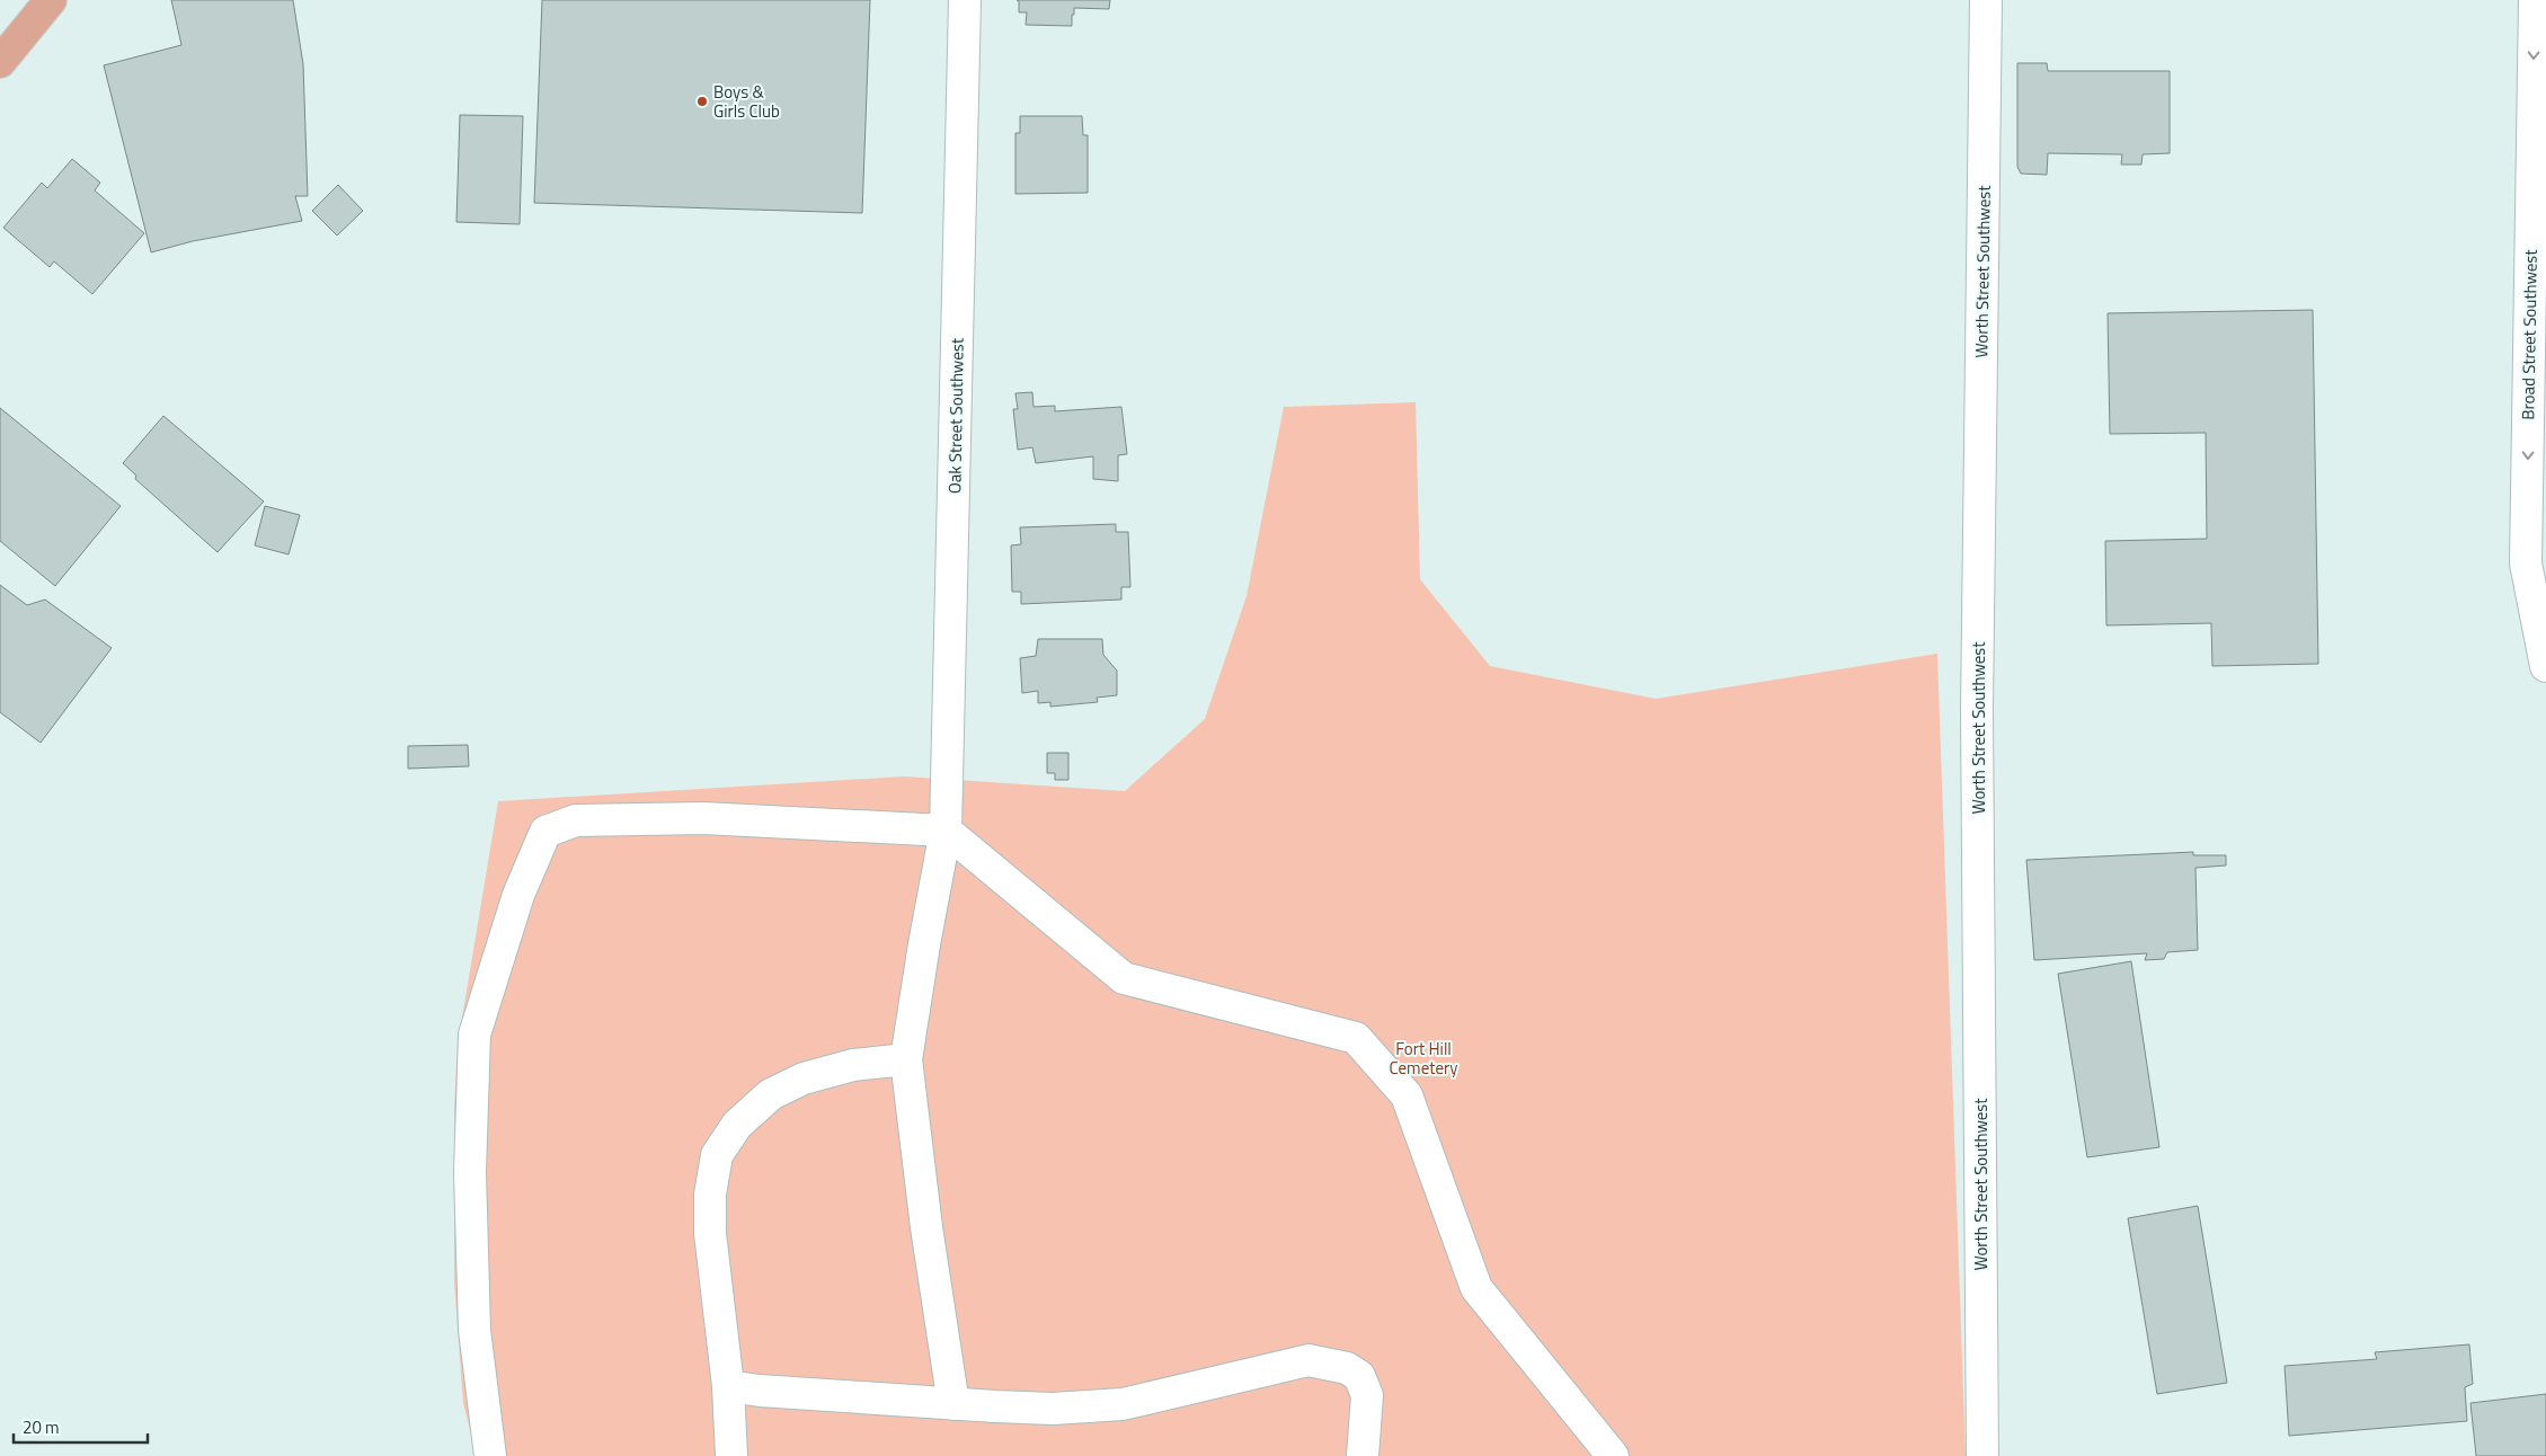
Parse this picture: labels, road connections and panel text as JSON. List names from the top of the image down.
{
  "streets": {
    "street": ["Worth Street Southwest", "Broad Street Southwest", "Oak Street Southwest"]
  },
  "one_way": ["Broad Street Southwest"],
  "parks": ["Fort Hill Cemetery"],
  "places": ["Boys & Girls Club"],
  "scale_bar": "20 m"
}
